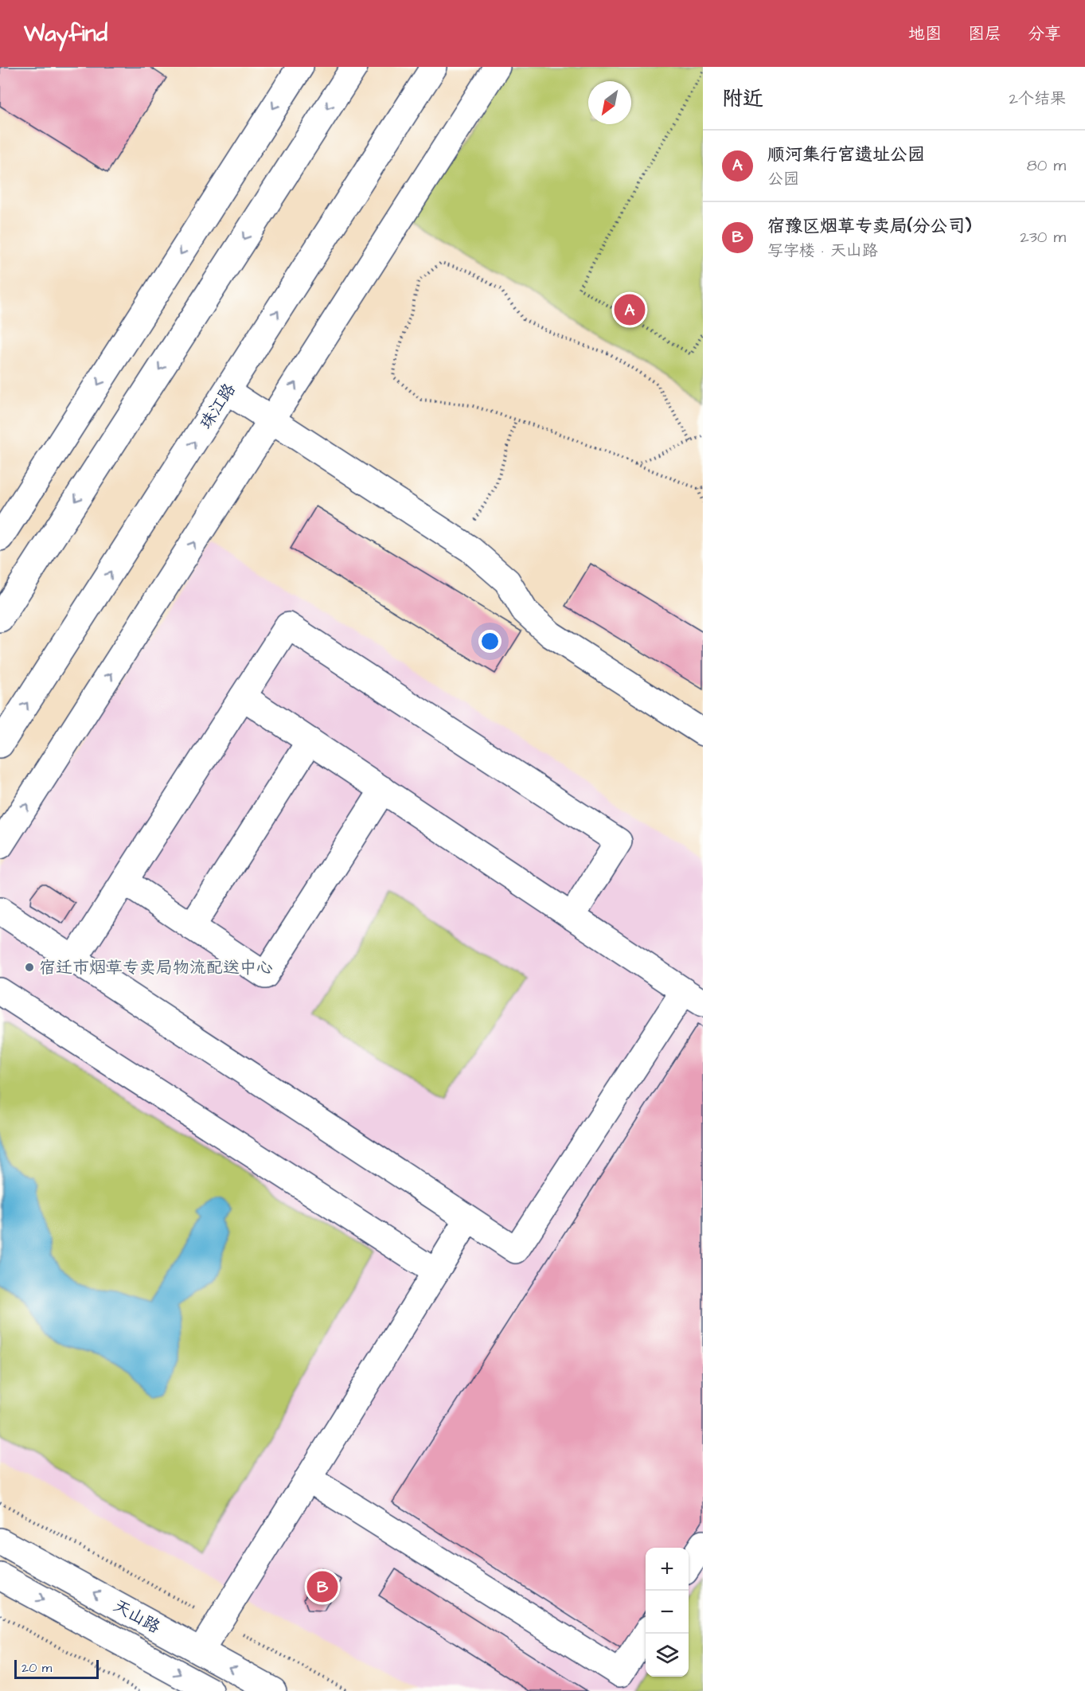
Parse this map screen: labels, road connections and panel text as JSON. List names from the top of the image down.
{
  "streets": {
    "street": ["珠江路", "天山路"]
  },
  "places": ["宿迁市烟草专卖局物流配送中心"],
  "scale_bar": "20 m",
  "north": "bottom left",
  "page": {
    "header": "Wayfind",
    "nav": ["地图", "图层", "分享"],
    "heading": ["附近", "2个结果"],
    "list": [
      {
        "mark": "A",
        "name": "顺河集行宫遗址公园",
        "note": "公园",
        "value": "80 m"
      },
      {
        "mark": "B",
        "name": "宿豫区烟草专卖局(分公司)",
        "note": "写字楼 · 天山路",
        "value": "230 m"
      }
    ],
    "pins": ["A", "B"],
    "map_buttons": ["+", "−"],
    "scale": "20 m"
  }
}
